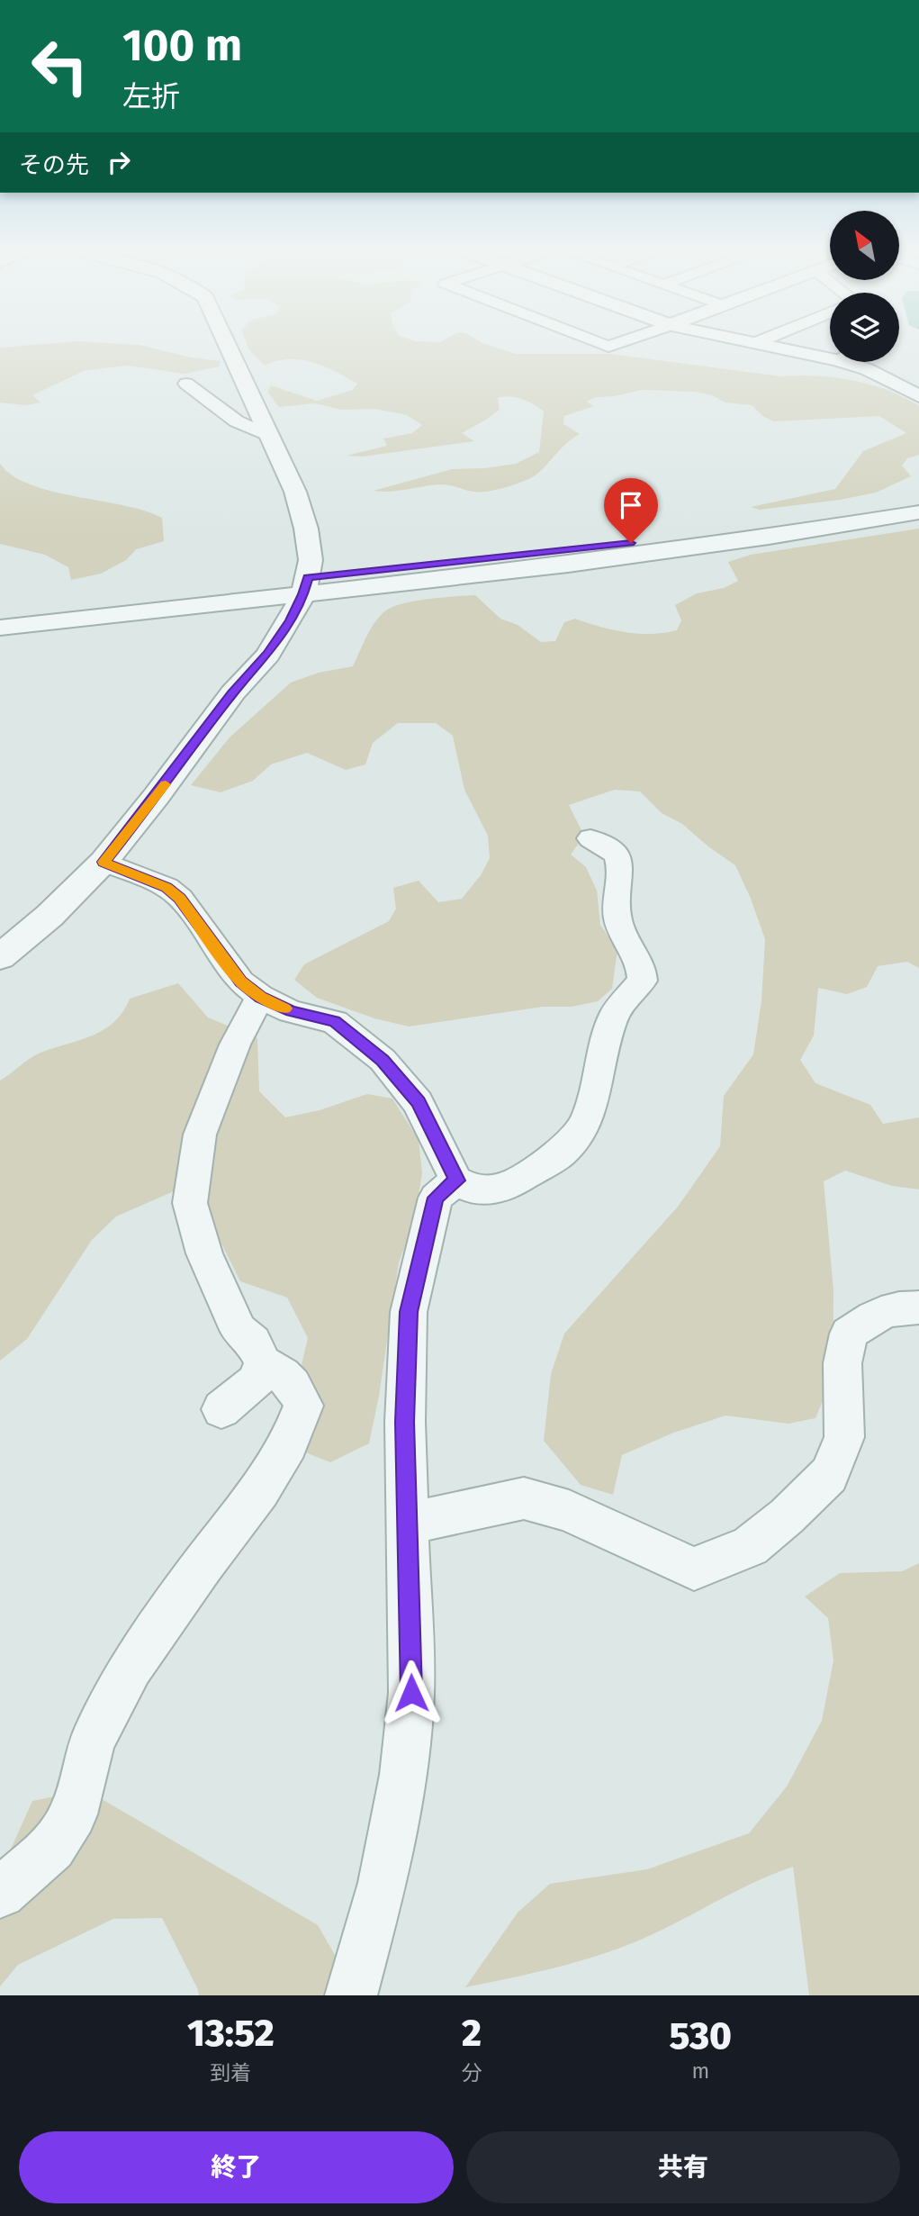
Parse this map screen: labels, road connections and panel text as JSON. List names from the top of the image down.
{
  "north": "top left",
  "page": {
    "turn": ["100 m", "左折"],
    "then": "その先",
    "eta": [
      "13:52",
      "到着",
      "2",
      "分",
      "530",
      "m"
    ],
    "buttons": ["終了", "共有"]
  }
}
